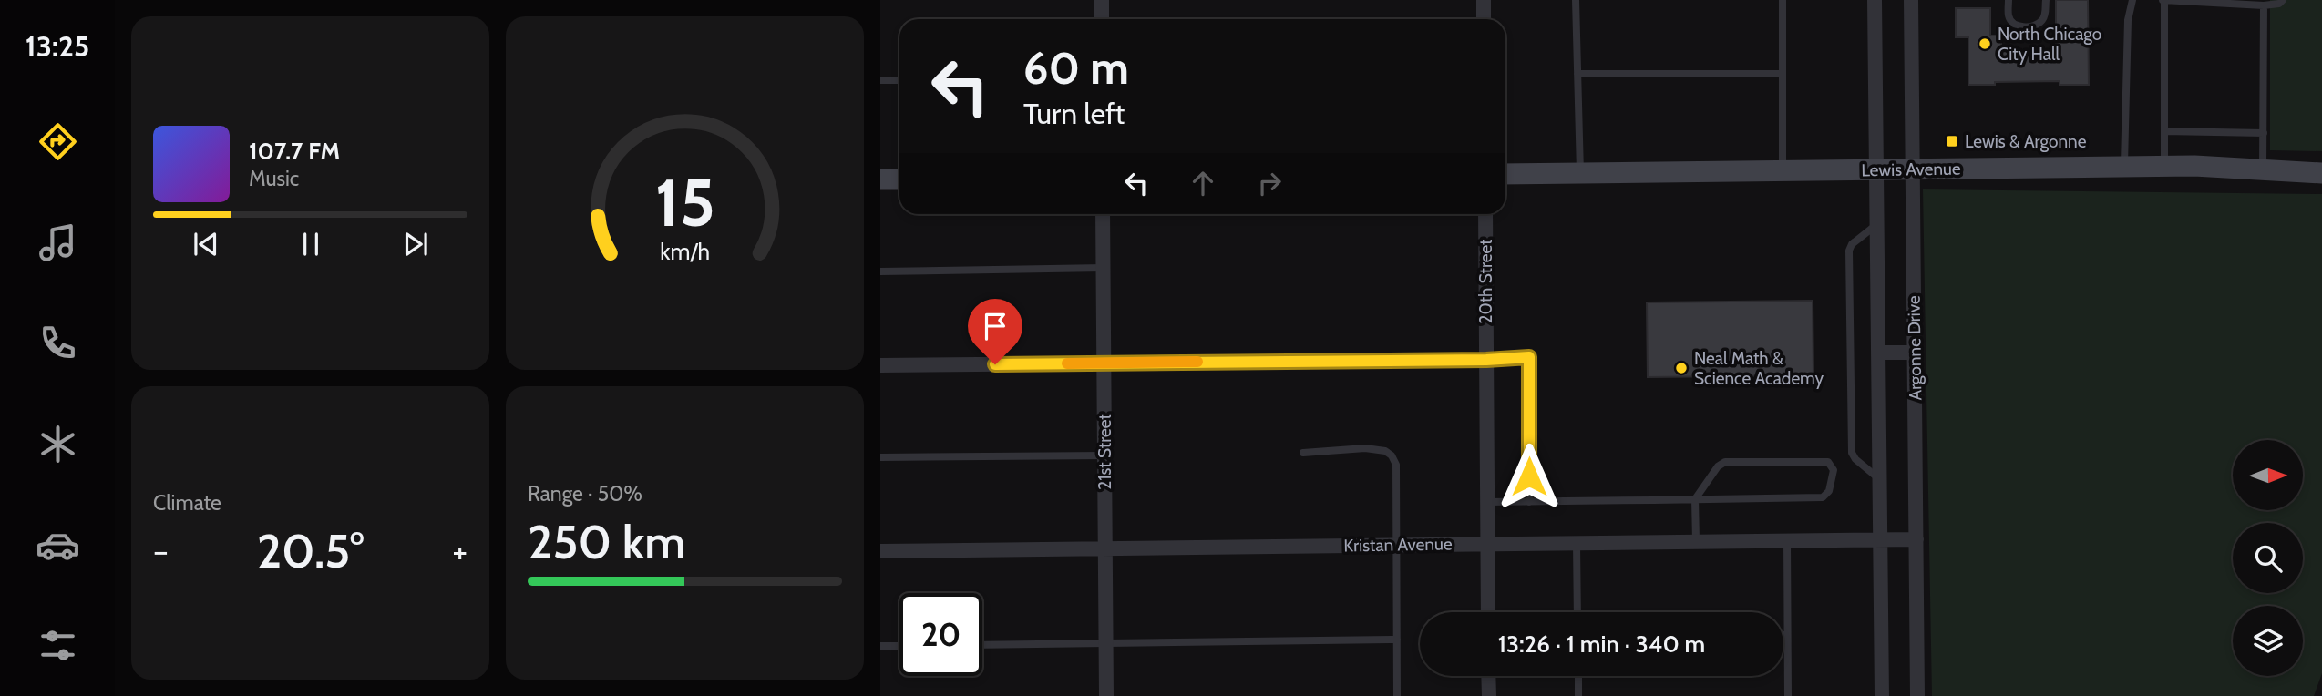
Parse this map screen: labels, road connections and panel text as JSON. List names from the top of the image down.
{
  "streets": {
    "main road": ["Lewis Avenue"],
    "street": [
      "20th Street",
      "Argonne Drive",
      "21st Street",
      "Kristan Avenue"
    ]
  },
  "crossings": [
    ["Lewis Avenue", "Argonne Drive"],
    ["20th Street", "Kristan Avenue"],
    ["Argonne Drive", "Kristan Avenue"],
    ["21st Street", "Kristan Avenue"]
  ],
  "places": {
    "other": ["North Chicago City Hall", "Neal Math & Science Academy"],
    "transit": ["Lewis & Argonne"]
  },
  "north": "right",
  "page": {
    "tabs": "13:25",
    "turn": ["60 m", "Turn left"],
    "song": ["107.7 FM", "Music"],
    "tile": [
      "Climate",
      ["Range · 50%", "250 km"]
    ],
    "heat": ["−", "20.5°", "+"],
    "limit": "20",
    "trip": "13:26 · 1 min · 340 m",
    "gauge": ["15", "km/h"]
  }
}
